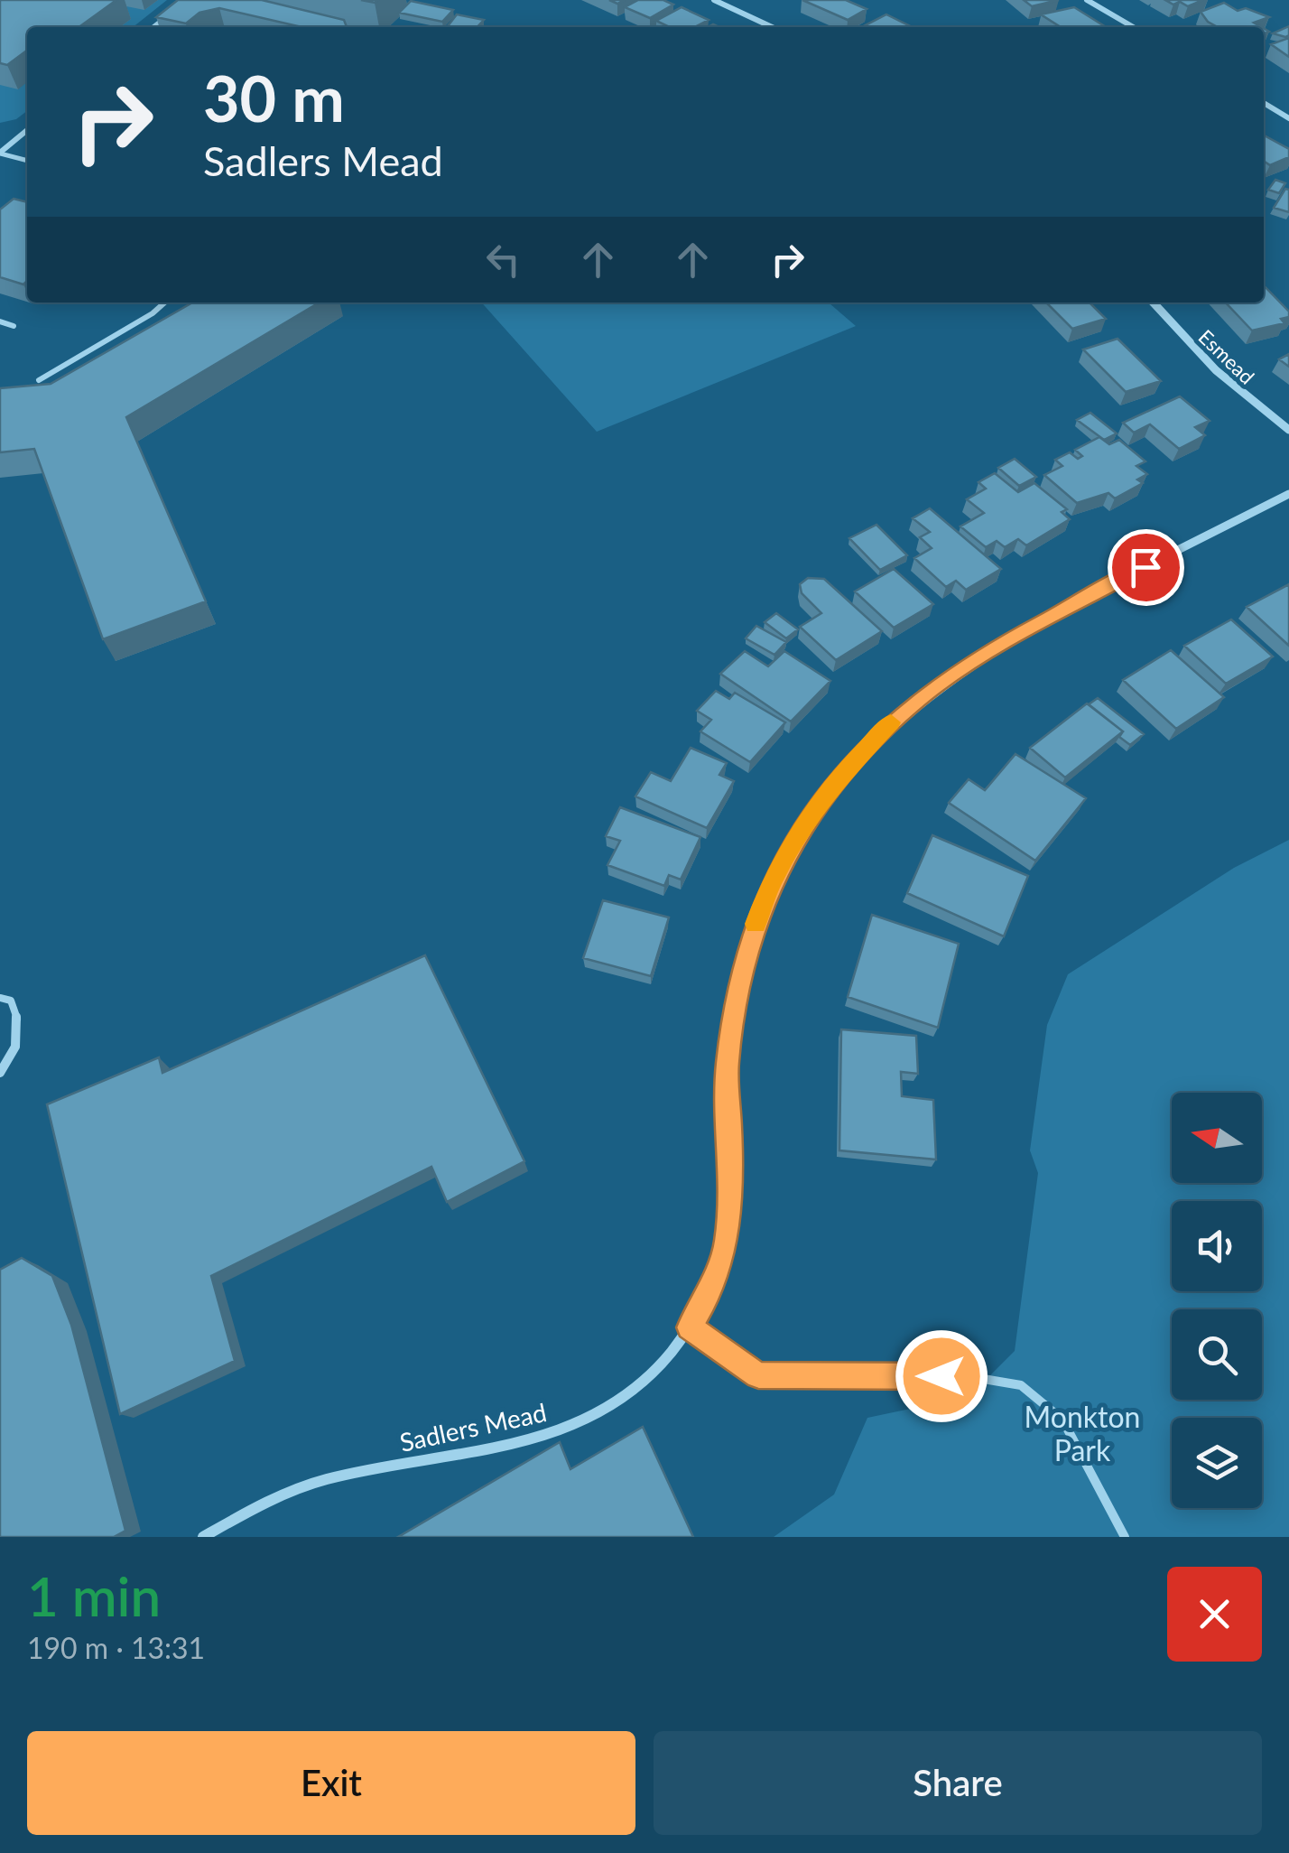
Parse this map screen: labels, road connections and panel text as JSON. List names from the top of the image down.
{
  "streets": {
    "street": ["Esmead", "Sadlers Mead"]
  },
  "parks": ["Monkton Park"],
  "north": "left",
  "page": {
    "turn": ["30 m", "Sadlers Mead"],
    "heading": ["1 min", "190 m · 13:31"],
    "buttons": ["Exit", "Share"]
  }
}
